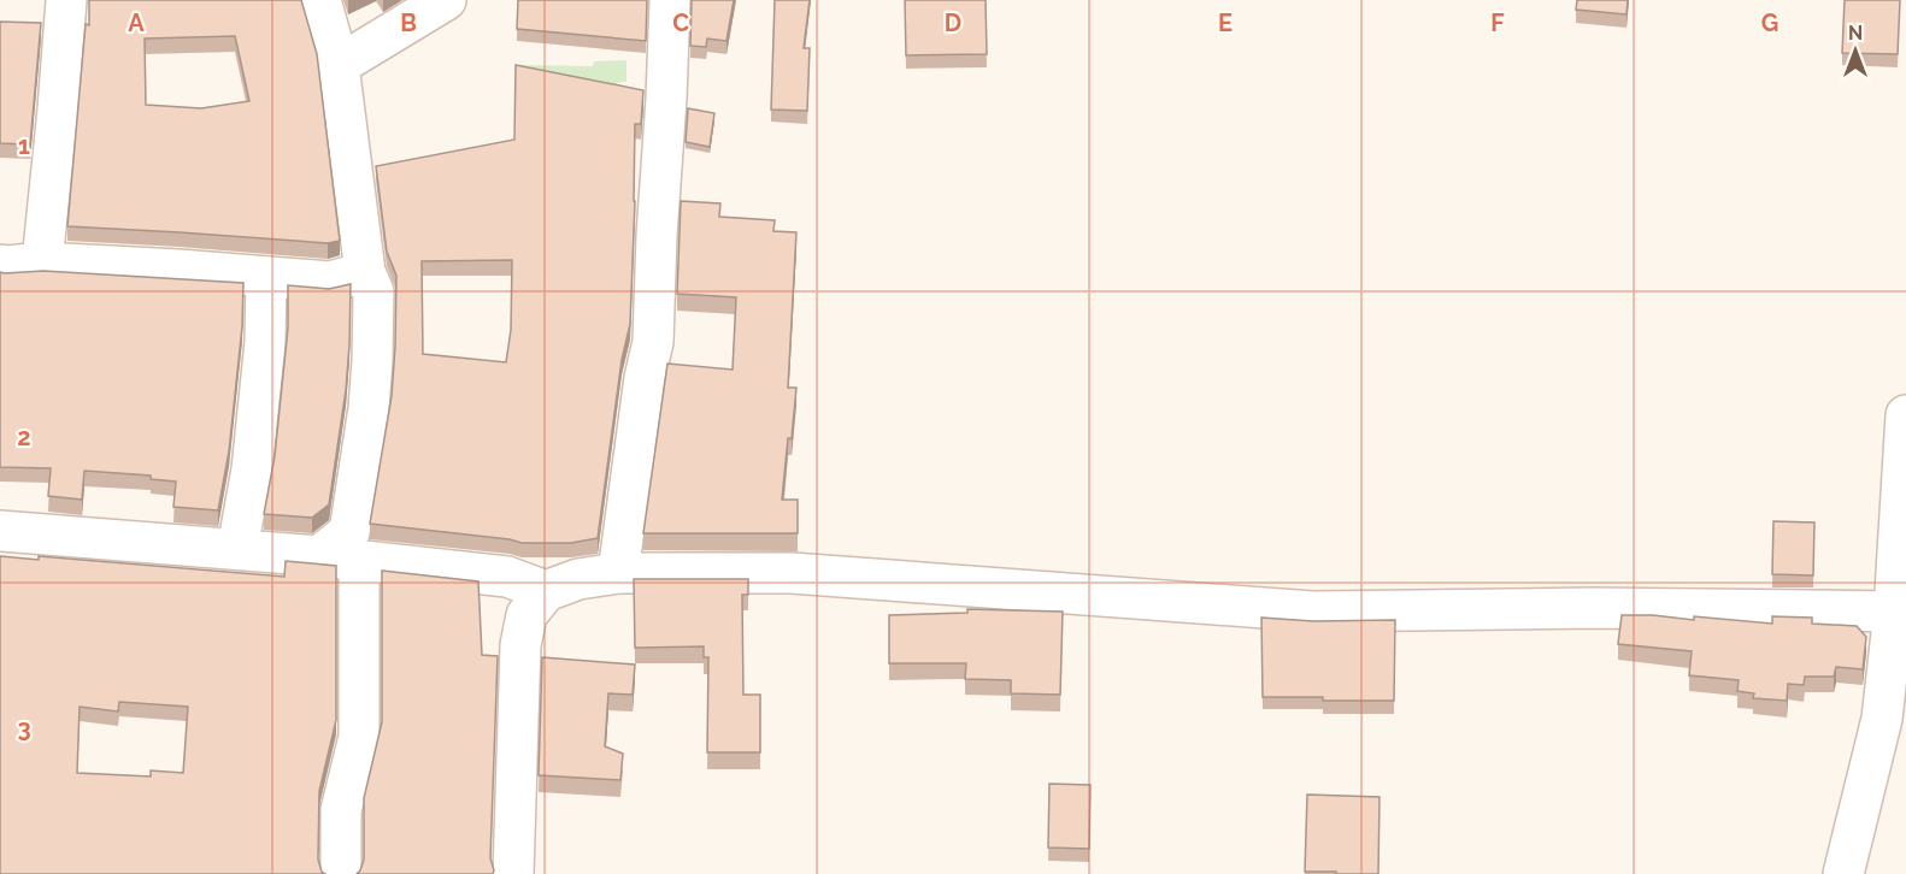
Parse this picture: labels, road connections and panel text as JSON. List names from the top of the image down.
{
  "north": "top",
  "grid": {
    "columns": [
      "A",
      "B",
      "C",
      "D",
      "E",
      "F",
      "G"
    ],
    "rows": ["1", "2", "3"]
  }
}
